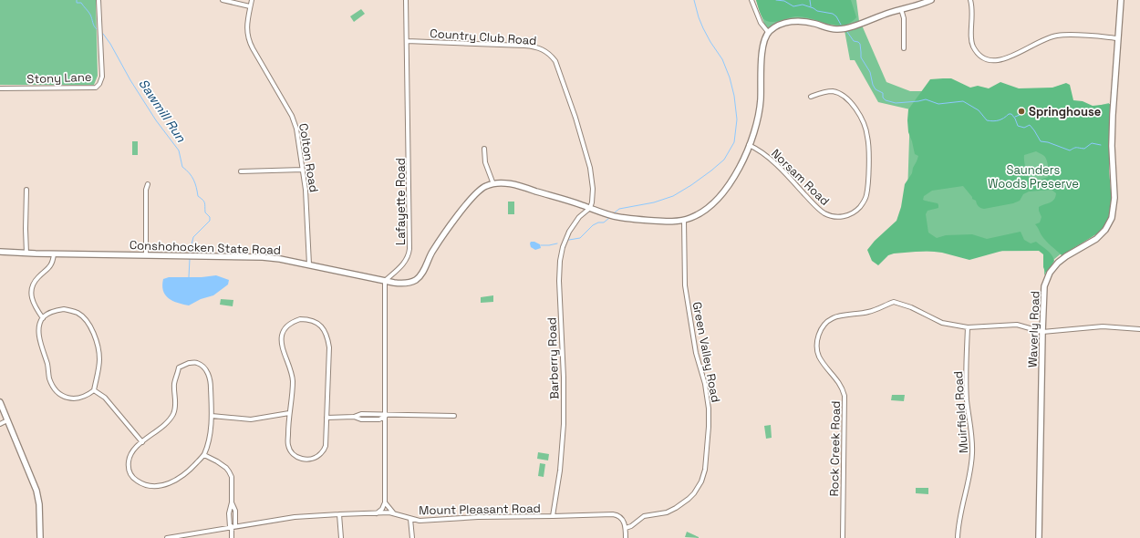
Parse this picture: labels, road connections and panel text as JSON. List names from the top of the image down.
{
  "streets": {
    "main road": ["Conshohocken State Road", "Waverly Road"],
    "street": [
      "Country Club Road",
      "Stony Lane",
      "Colton Road",
      "Norsam Road",
      "Lafayette Road",
      "Green Valley Road",
      "Barberry Road",
      "Muirfield Road",
      "Rock Creek Road",
      "Mount Pleasant Road"
    ]
  },
  "crossings": [
    ["Country Club Road", "Lafayette Road"],
    ["Country Club Road", "Conshohocken State Road"],
    ["Country Club Road", "Barberry Road"],
    ["Colton Road", "Conshohocken State Road"],
    ["Norsam Road", "Conshohocken State Road"],
    ["Lafayette Road", "Conshohocken State Road"],
    ["Conshohocken State Road", "Green Valley Road"],
    ["Conshohocken State Road", "Barberry Road"],
    ["Waverly Road", "Rock Creek Road"],
    ["Green Valley Road", "Mount Pleasant Road"],
    ["Barberry Road", "Mount Pleasant Road"],
    ["Muirfield Road", "Rock Creek Road"]
  ],
  "water": ["Sawmill Run"],
  "parks": ["Saunders Woods Preserve"],
  "places": ["Springhouse"]
}
